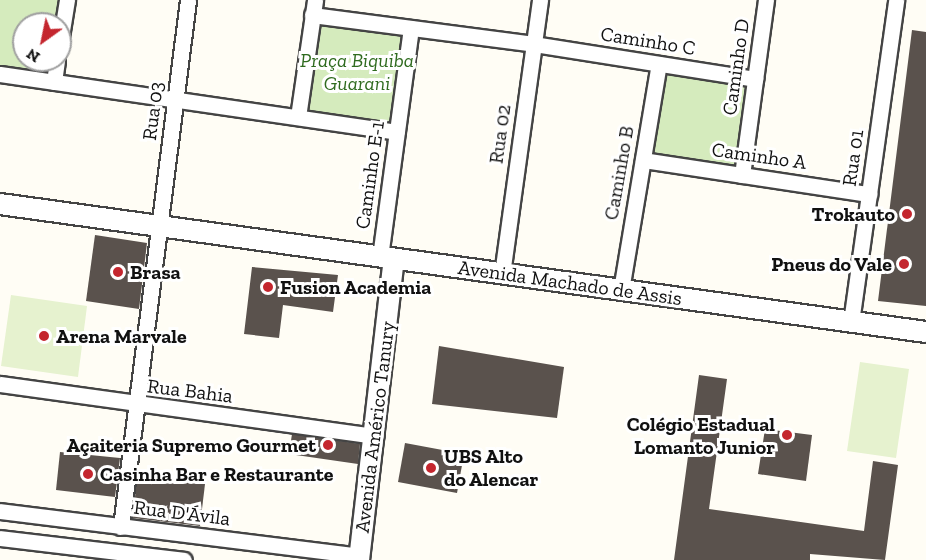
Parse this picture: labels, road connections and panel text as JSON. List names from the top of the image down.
{
  "streets": {
    "street": [
      "Caminho C",
      "Caminho D",
      "Rua 03",
      "Rua 02",
      "Caminho A",
      "Rua 01",
      "Caminho B",
      "Caminho E-1",
      "Avenida Machado de Assis",
      "Rua Bahia",
      "Avenida Américo Tanury",
      "Rua D'Ávila"
    ]
  },
  "crossings": [
    ["Caminho C", "Caminho D"],
    ["Caminho C", "Rua 02"],
    ["Caminho C", "Caminho B"],
    ["Caminho C", "Caminho E-1"],
    ["Caminho D", "Caminho A"],
    ["Rua 03", "Avenida Machado de Assis"],
    ["Rua 03", "Rua Bahia"],
    ["Rua 03", "Rua D'Ávila"],
    ["Rua 02", "Avenida Machado de Assis"],
    ["Caminho A", "Rua 01"],
    ["Caminho A", "Caminho B"],
    ["Rua 01", "Avenida Machado de Assis"],
    ["Caminho B", "Avenida Machado de Assis"],
    ["Caminho E-1", "Avenida Machado de Assis"],
    ["Caminho E-1", "Avenida Américo Tanury"],
    ["Avenida Machado de Assis", "Avenida Américo Tanury"],
    ["Rua Bahia", "Avenida Américo Tanury"],
    ["Avenida Américo Tanury", "Rua D'Ávila"]
  ],
  "parks": ["Praça Biquiba Guarani"],
  "places": [
    "Trokauto",
    "Pneus do Vale",
    "Brasa",
    "Fusion Academia",
    "Arena Marvale",
    "Colégio Estadual Lomanto Junior",
    "Açaiteria Supremo Gourmet",
    "UBS Alto do Alencar",
    "Casinha Bar e Restaurante"
  ],
  "north": "bottom left"
}
